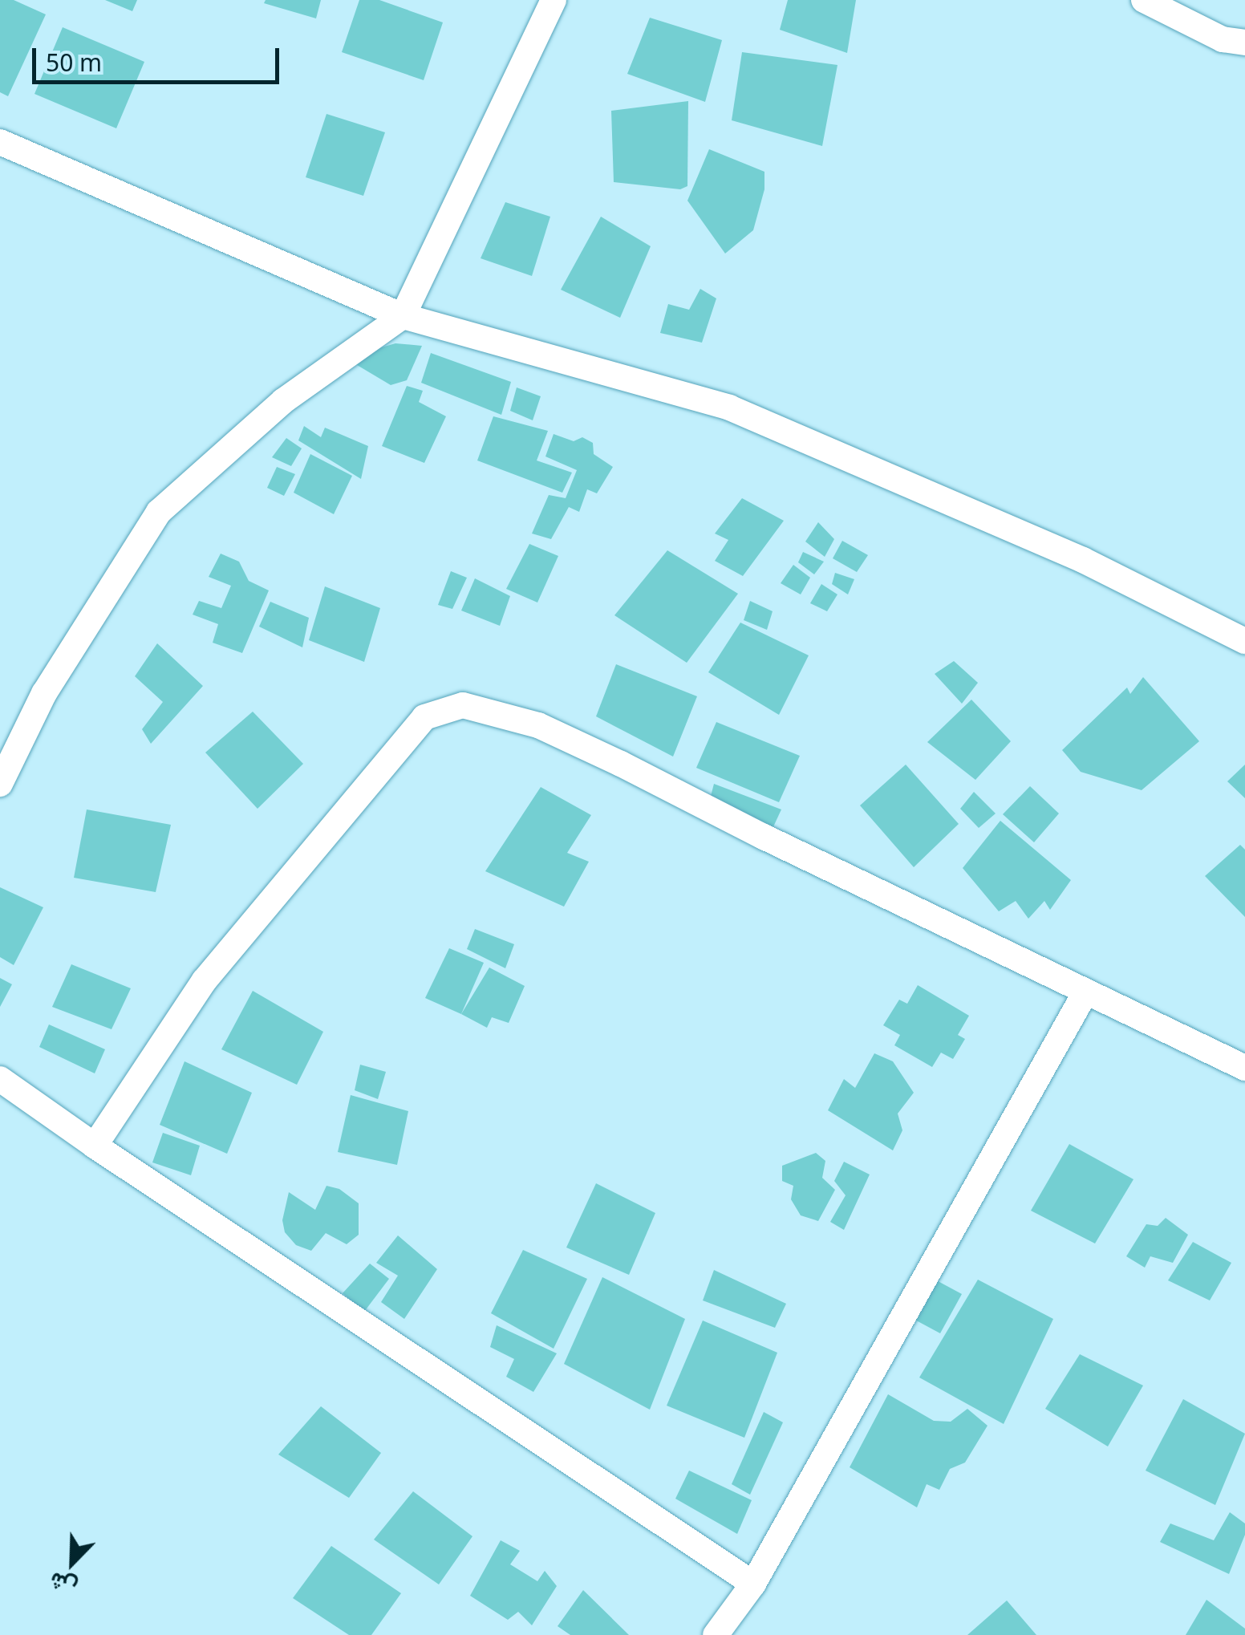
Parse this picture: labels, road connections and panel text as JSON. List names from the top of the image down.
{
  "scale_bar": "50 m",
  "north": "bottom left"
}
